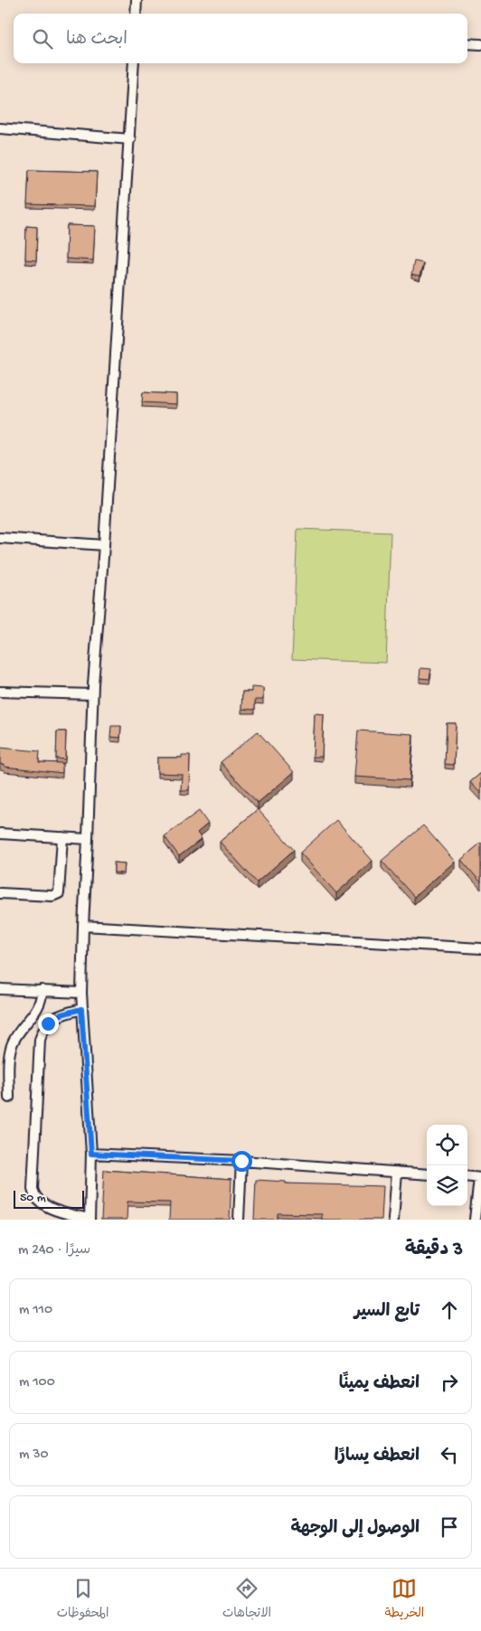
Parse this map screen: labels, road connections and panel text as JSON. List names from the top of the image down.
{
  "scale_bar": "50 m",
  "page": {
    "search": "ابحث هنا",
    "scale": "50 m",
    "heading": ["3 دقيقة", "سيرًا · 240 m"],
    "list": [
      ["تابع السير", "110 m"],
      ["انعطف يمينًا", "100 m"],
      ["انعطف يسارًا", "30 m"],
      "الوصول إلى الوجهة"
    ],
    "nav": ["الخريطة", "الاتجاهات", "المحفوظات"]
  }
}
